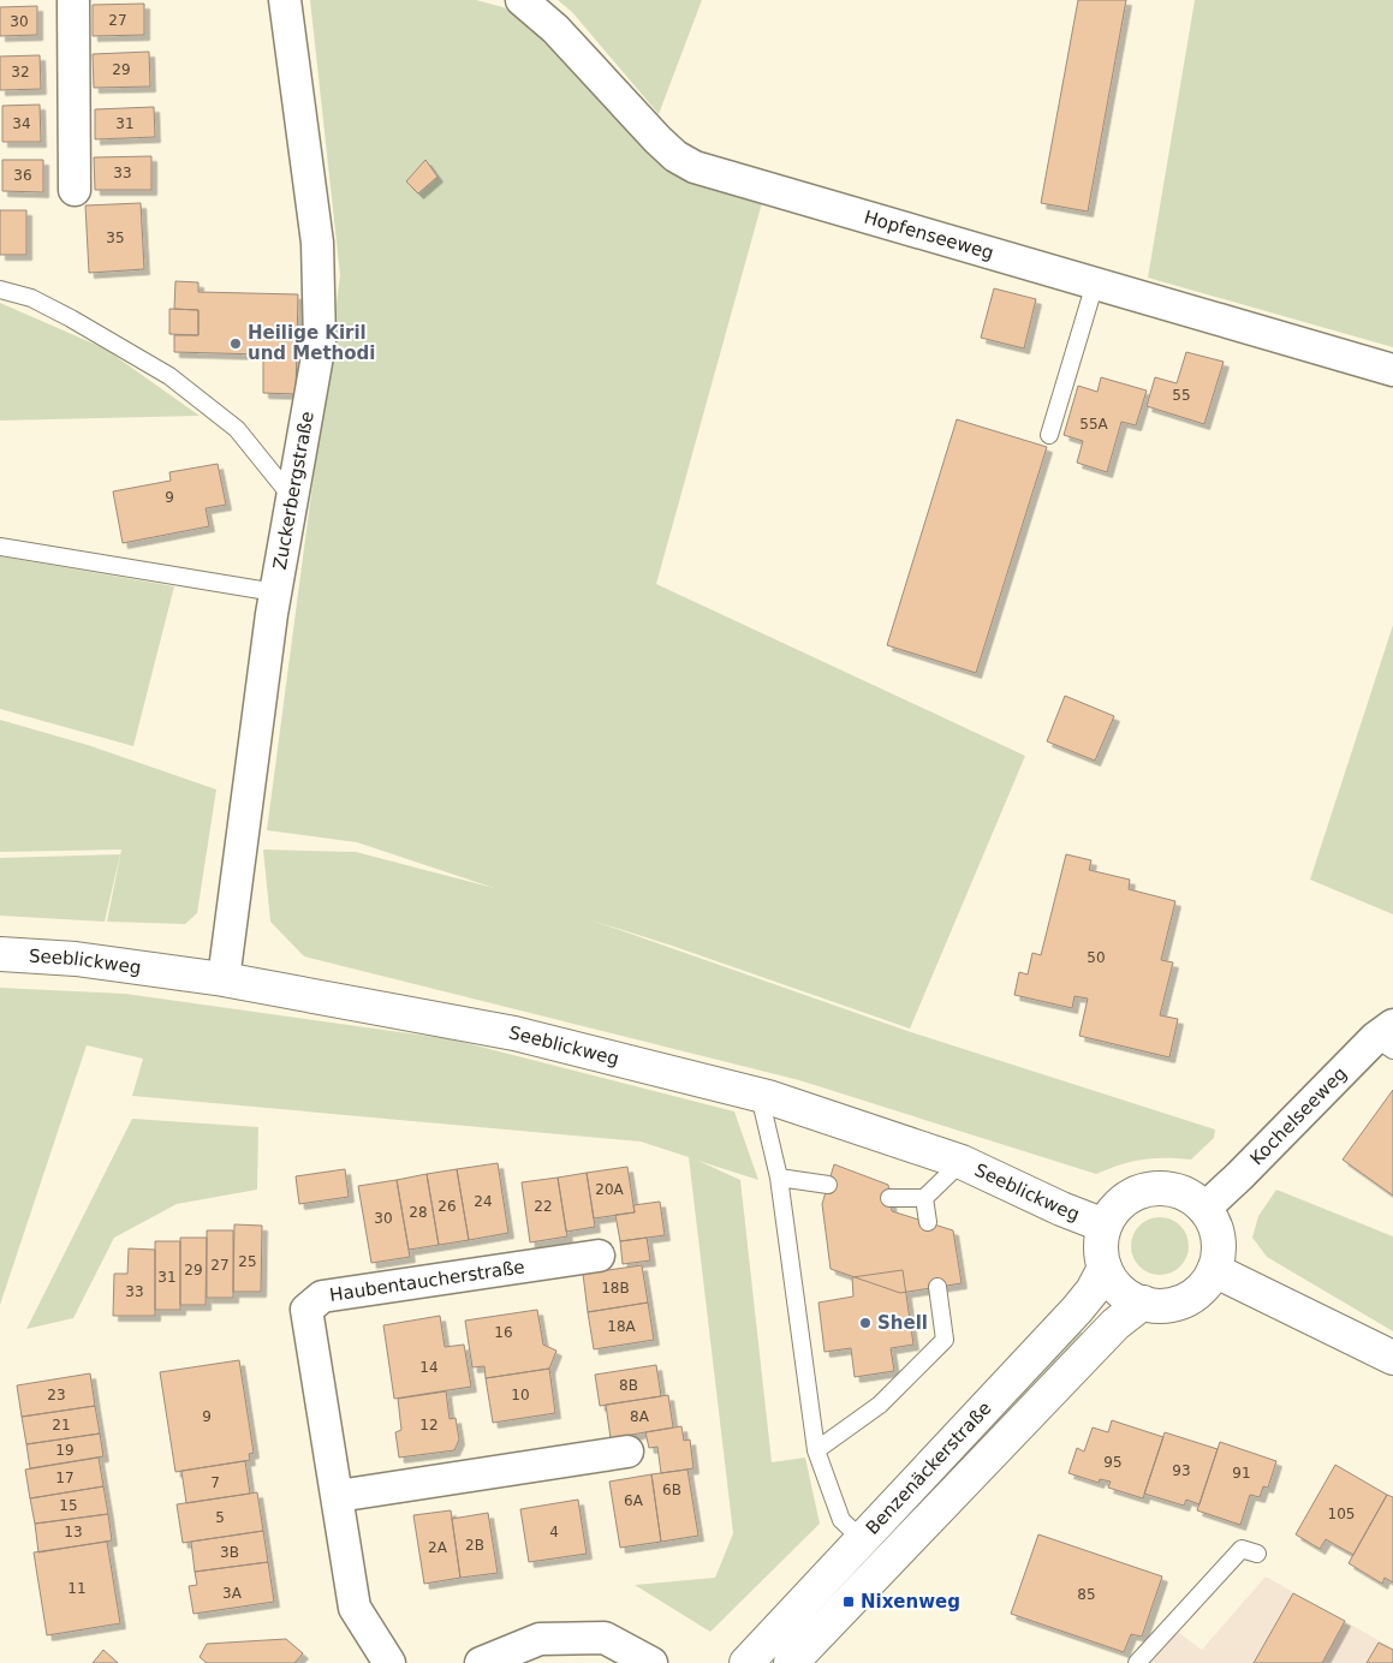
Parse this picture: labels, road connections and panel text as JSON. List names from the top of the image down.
{
  "streets": {
    "main road": ["Seeblickweg", "Benzenäckerstraße"],
    "street": [
      "Hopfenseeweg",
      "Zuckerbergstraße",
      "Kochelseeweg",
      "Haubentaucherstraße"
    ]
  },
  "crossings": [
    ["Zuckerbergstraße", "Seeblickweg"],
    ["Seeblickweg", "Kochelseeweg"],
    ["Seeblickweg", "Benzenäckerstraße"],
    ["Kochelseeweg", "Benzenäckerstraße"]
  ],
  "places": {
    "other": ["Heilige Kiril und Methodi", "Shell"],
    "transit": ["Nixenweg"]
  },
  "house_numbers": [
    "27",
    "30",
    "29",
    "32",
    "34",
    "31",
    "33",
    "36",
    "35",
    "55",
    "55A",
    "9",
    "50",
    "20A",
    "24",
    "26",
    "22",
    "28",
    "30",
    "25",
    "27",
    "29",
    "31",
    "18B",
    "33",
    "18A",
    "16",
    "14",
    "8B",
    "23",
    "10",
    "9",
    "8A",
    "21",
    "12",
    "19",
    "95",
    "93",
    "91",
    "17",
    "7",
    "6B",
    "6A",
    "15",
    "105",
    "5",
    "13",
    "4",
    "2B",
    "2A",
    "3B",
    "11",
    "3A",
    "85"
  ]
}
